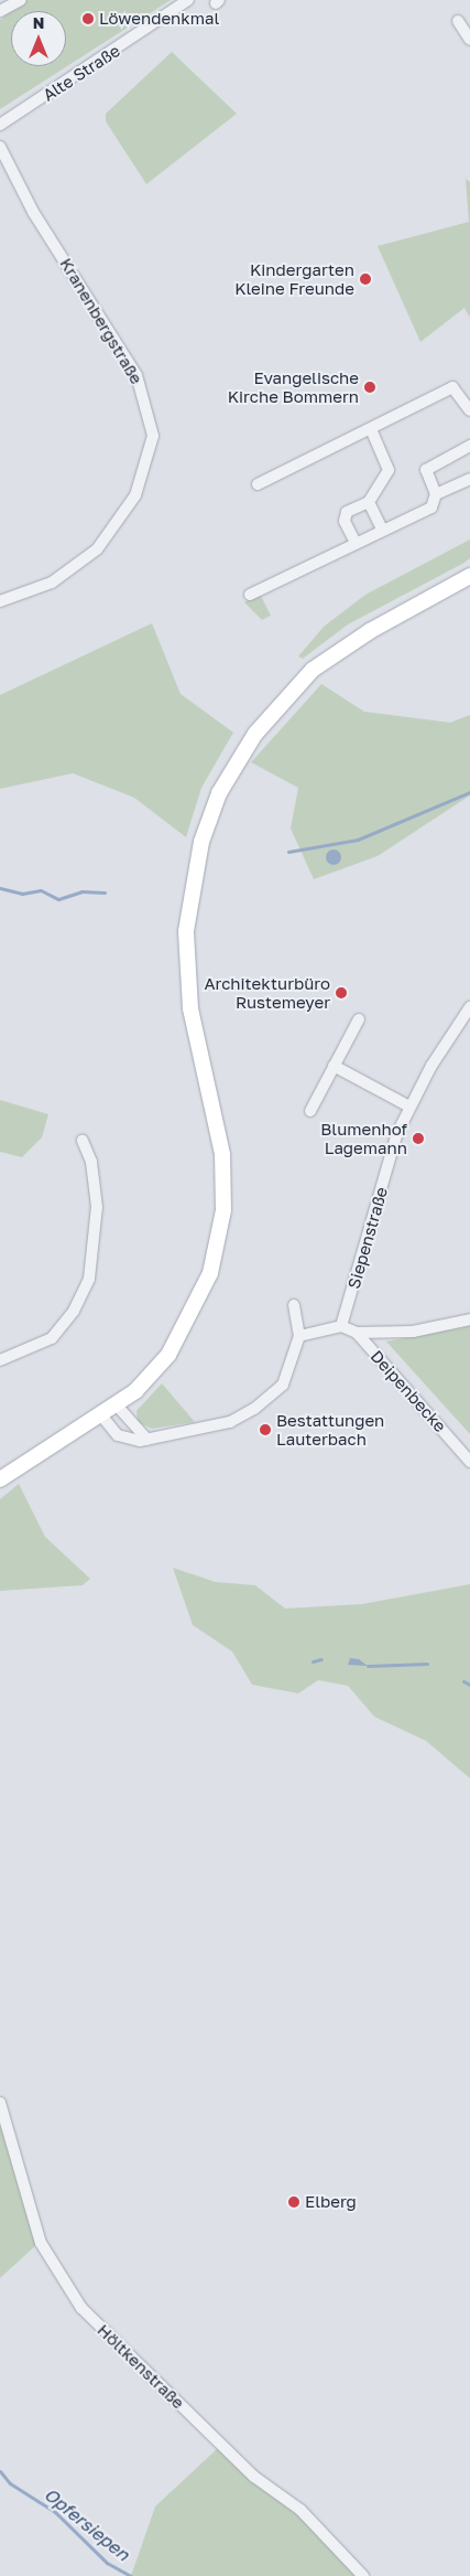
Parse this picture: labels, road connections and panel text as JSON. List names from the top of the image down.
{
  "streets": {
    "street": [
      "Alte Straße",
      "Kranenbergstraße",
      "Siepenstraße",
      "Deipenbecke",
      "Höltkenstraße"
    ]
  },
  "crossings": [
    ["Siepenstraße", "Deipenbecke"]
  ],
  "water": ["Opfersiepen"],
  "places": [
    "Löwendenkmal",
    "Kindergarten Kleine Freunde",
    "Evangelische Kirche Bommern",
    "Architekturbüro Rustemeyer",
    "Blumenhof Lagemann",
    "Bestattungen Lauterbach",
    "Elberg"
  ],
  "north": "top"
}
